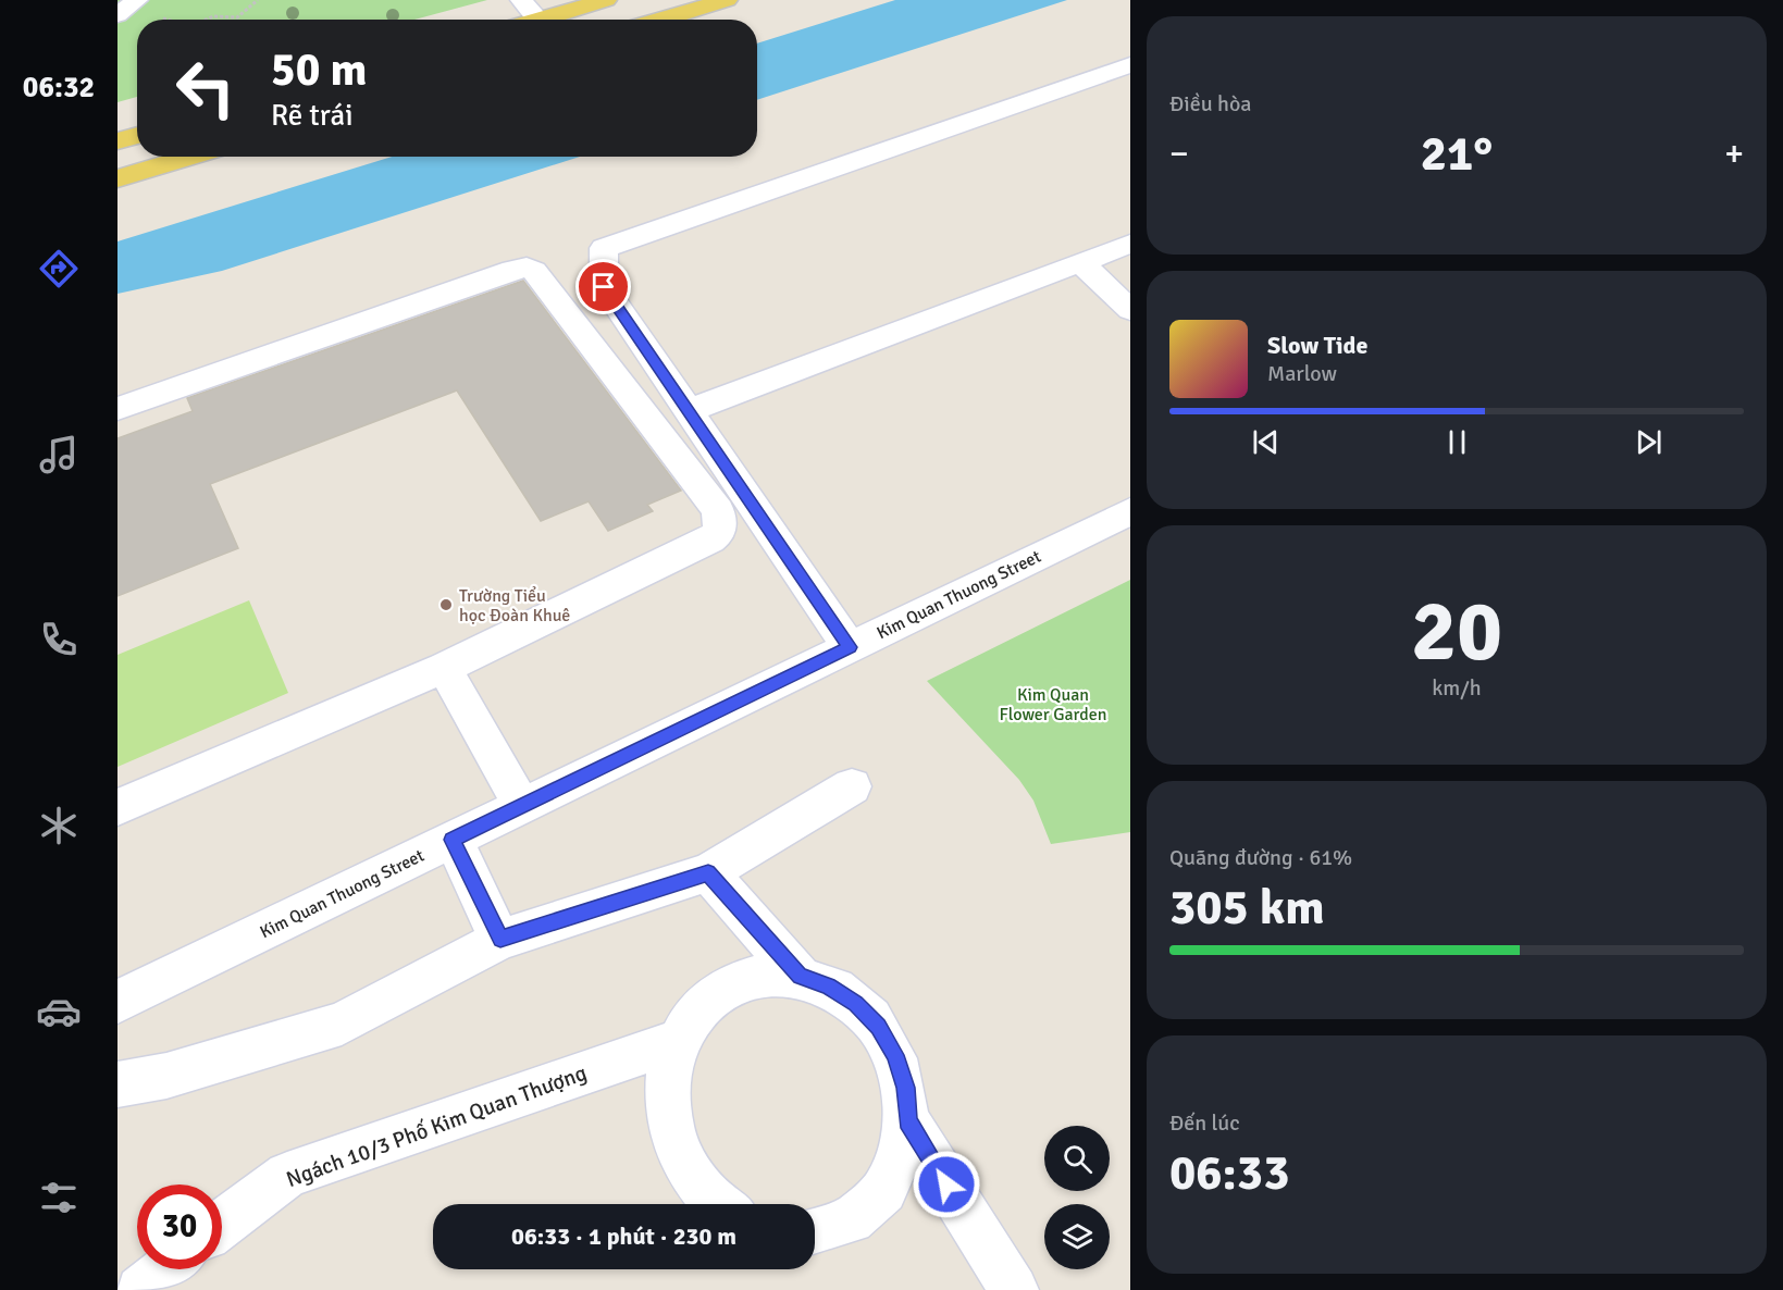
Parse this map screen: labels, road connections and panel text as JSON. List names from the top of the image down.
{
  "streets": {
    "street": ["Kim Quan Thuong Street", "Ngách 10/3 Phố Kim Quan Thượng"]
  },
  "parks": ["Kim Quan Flower Garden"],
  "places": ["Trường Tiểu học Đoàn Khuê"],
  "page": {
    "tabs": "06:32",
    "tile": [
      "Điều hòa",
      ["20", "km/h"],
      ["Quãng đường · 61%", "305 km"],
      ["Đến lúc", "06:33"]
    ],
    "turn": ["50 m", "Rẽ trái"],
    "heat": ["−", "21°", "+"],
    "song": ["Slow Tide", "Marlow"],
    "limit": "30",
    "trip": "06:33 · 1 phút · 230 m"
  }
}
